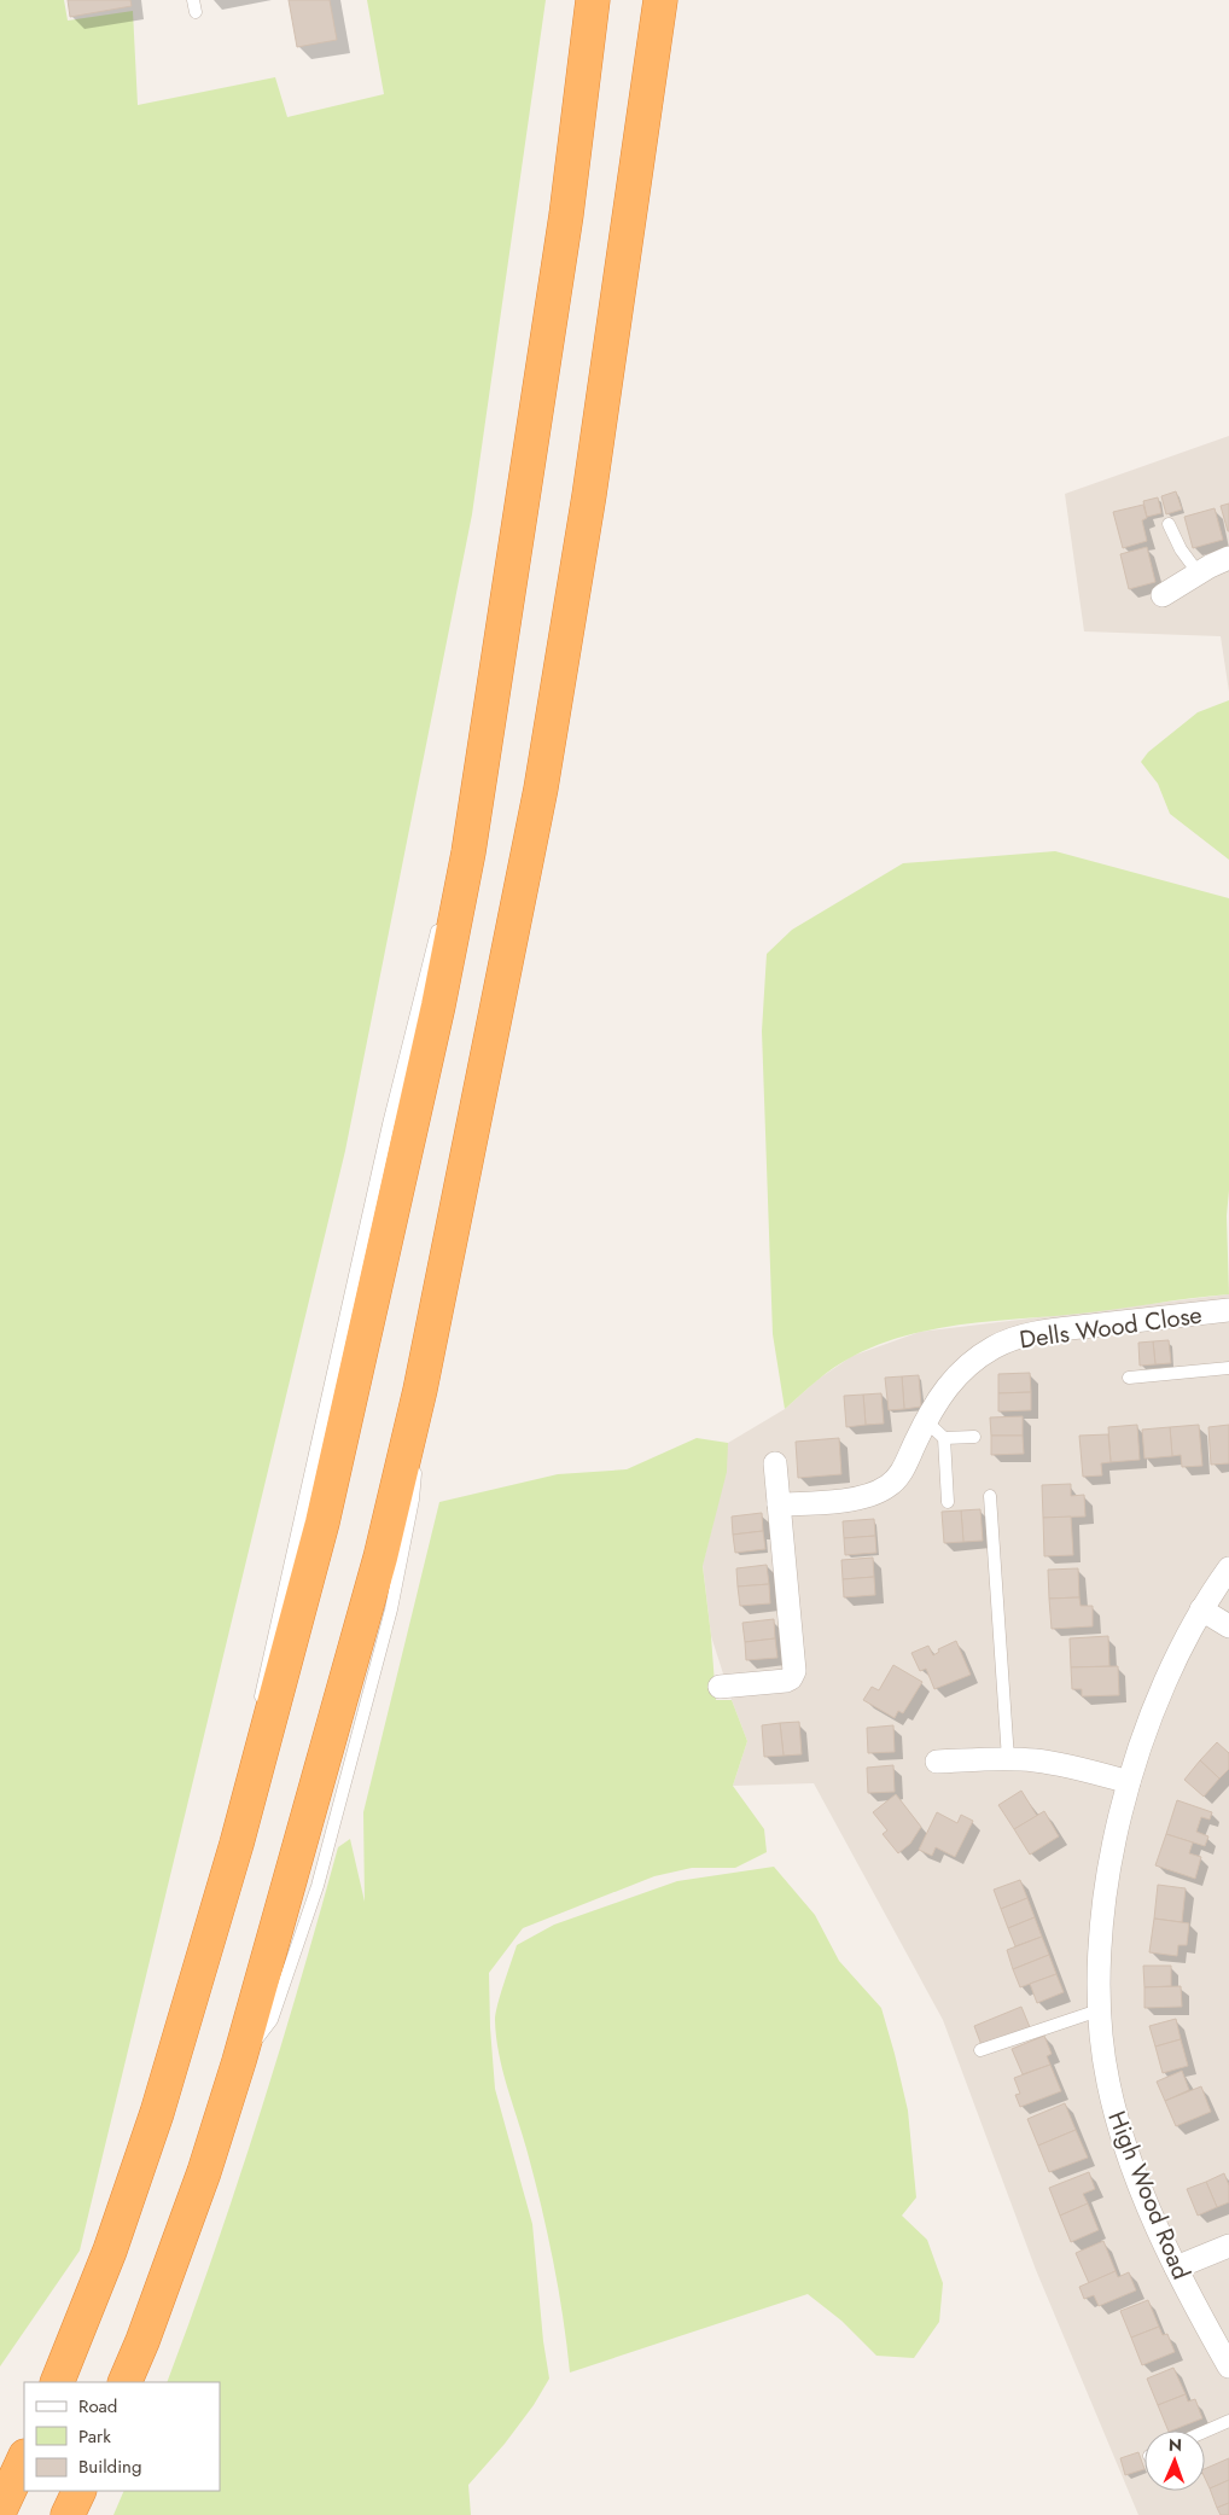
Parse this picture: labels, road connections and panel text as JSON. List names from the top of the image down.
{
  "streets": {
    "street": ["Dells Wood Close", "High Wood Road"]
  },
  "legend": ["Road", "Park", "Building"],
  "north": "top"
}
